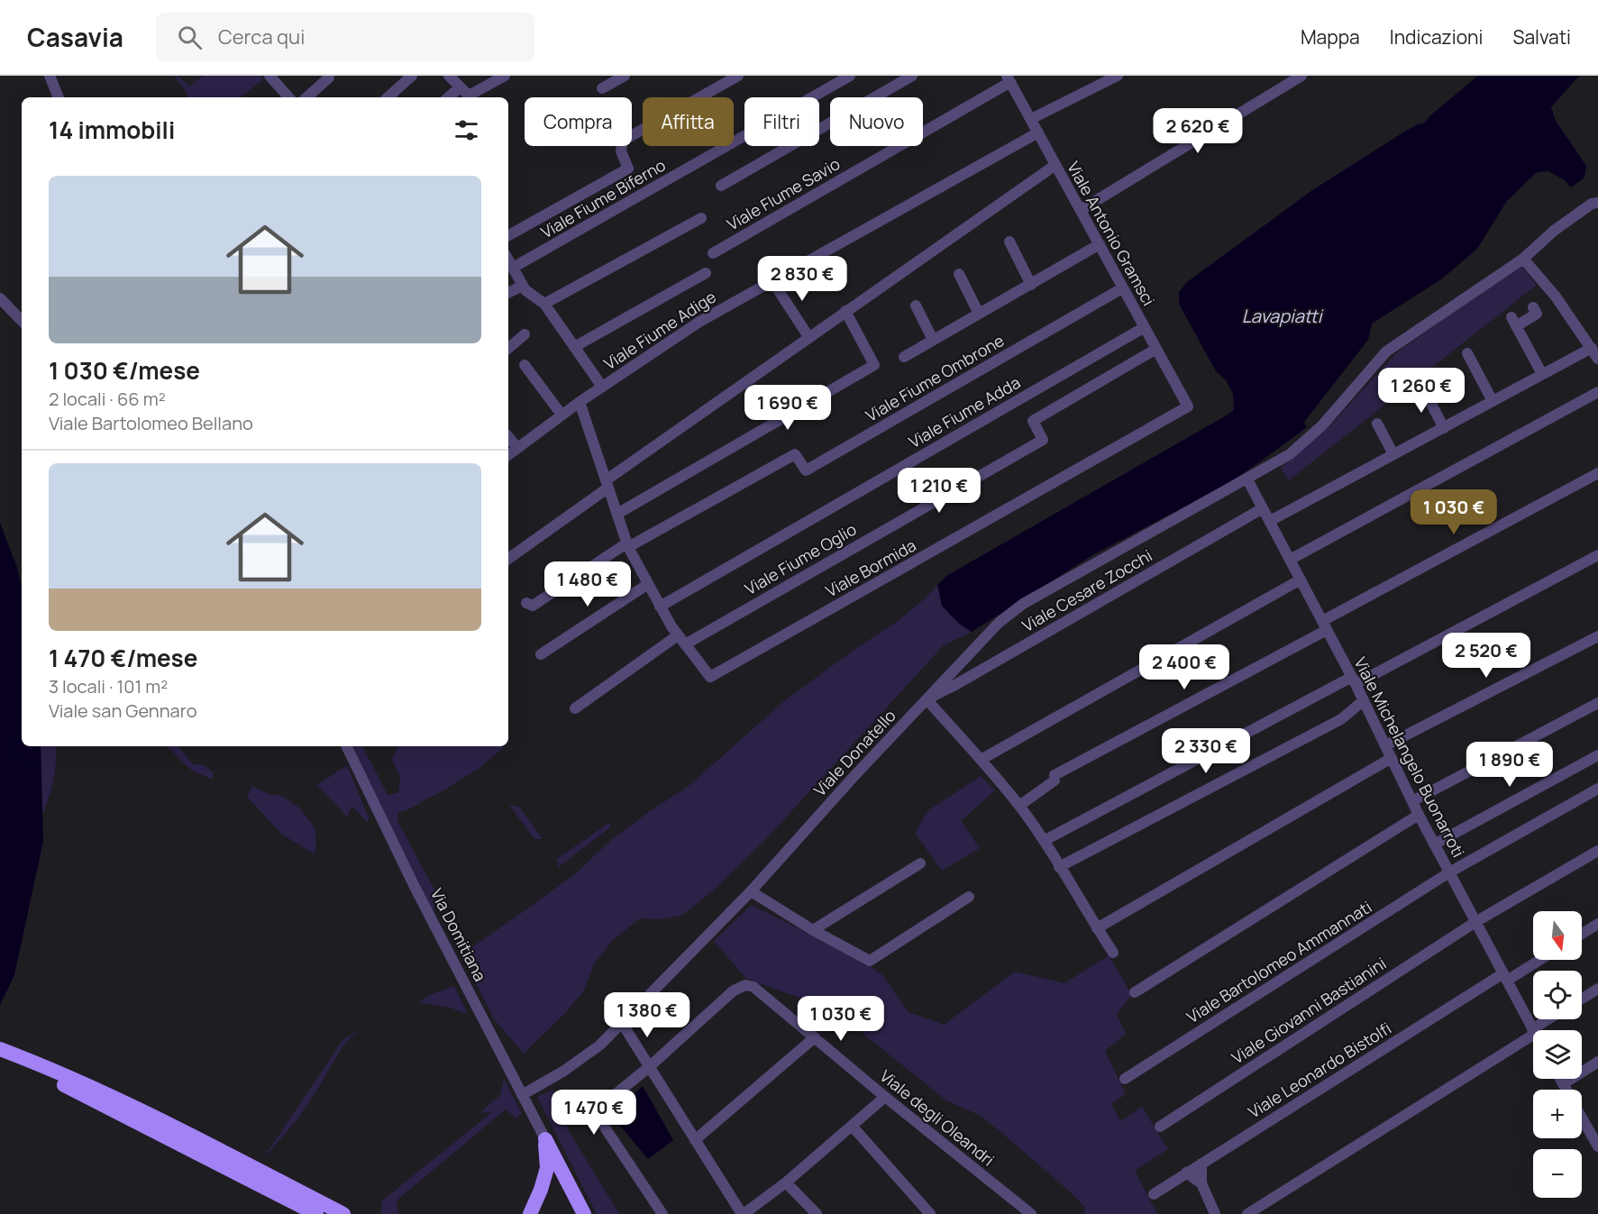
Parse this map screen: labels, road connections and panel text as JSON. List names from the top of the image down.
{
  "streets": {
    "street": [
      "Viale FIume Savio",
      "Viale Fiume Biferno",
      "Viale Antonio Gramsci",
      "Viale Fiume Adige",
      "Viale Fiume Ombrone",
      "Viale Fiume Adda",
      "Viale Fiume Oglio",
      "Viale Bormida",
      "Viale Cesare Zocchi",
      "Viale Donatello",
      "Viale Michelangelo Buonarroti",
      "Via Domitiana",
      "Viale Bartolomeo Ammannati",
      "Viale Giovanni Bastianini",
      "Viale Leonardo Bistolfi",
      "Viale degli Oleandri"
    ]
  },
  "crossings": [
    ["Viale FIume Savio", "Viale Antonio Gramsci"],
    ["Viale Antonio Gramsci", "Viale Fiume Adige"],
    ["Viale Antonio Gramsci", "Viale Fiume Ombrone"],
    ["Viale Antonio Gramsci", "Viale Fiume Adda"],
    ["Viale Antonio Gramsci", "Viale Fiume Oglio"],
    ["Viale Antonio Gramsci", "Viale Bormida"],
    ["Viale Fiume Oglio", "Viale Bormida"],
    ["Viale Cesare Zocchi", "Viale Donatello"],
    ["Viale Cesare Zocchi", "Viale Michelangelo Buonarroti"],
    ["Viale Donatello", "Viale Michelangelo Buonarroti"],
    ["Viale Donatello", "Via Domitiana"],
    ["Viale Michelangelo Buonarroti", "Viale Bartolomeo Ammannati"],
    ["Viale Michelangelo Buonarroti", "Viale Giovanni Bastianini"],
    ["Viale Michelangelo Buonarroti", "Viale Leonardo Bistolfi"]
  ],
  "water": ["Lavapiatti"],
  "north": "bottom",
  "page": {
    "header": "Casavia",
    "search": "Cerca qui",
    "nav": ["Mappa", "Indicazioni", "Salvati"],
    "chip": [
      "Compra",
      "Affitta",
      "Filtri",
      "Nuovo"
    ],
    "heading": "14 immobili",
    "price": [
      "2 620 €",
      "2 830 €",
      "1 260 €",
      "1 690 €",
      "1 210 €",
      "1 030 €",
      "1 480 €",
      "2 520 €",
      "2 400 €",
      "2 330 €",
      "1 890 €",
      "1 380 €",
      "1 030 €",
      "1 470 €"
    ],
    "list": [
      {
        "name": "1 030 €/mese",
        "note": "2 locali · 66 m² · Viale Bartolomeo Bellano"
      },
      {
        "name": "1 470 €/mese",
        "note": "3 locali · 101 m² · Viale san Gennaro"
      }
    ],
    "map_buttons": ["+", "−"]
  }
}
